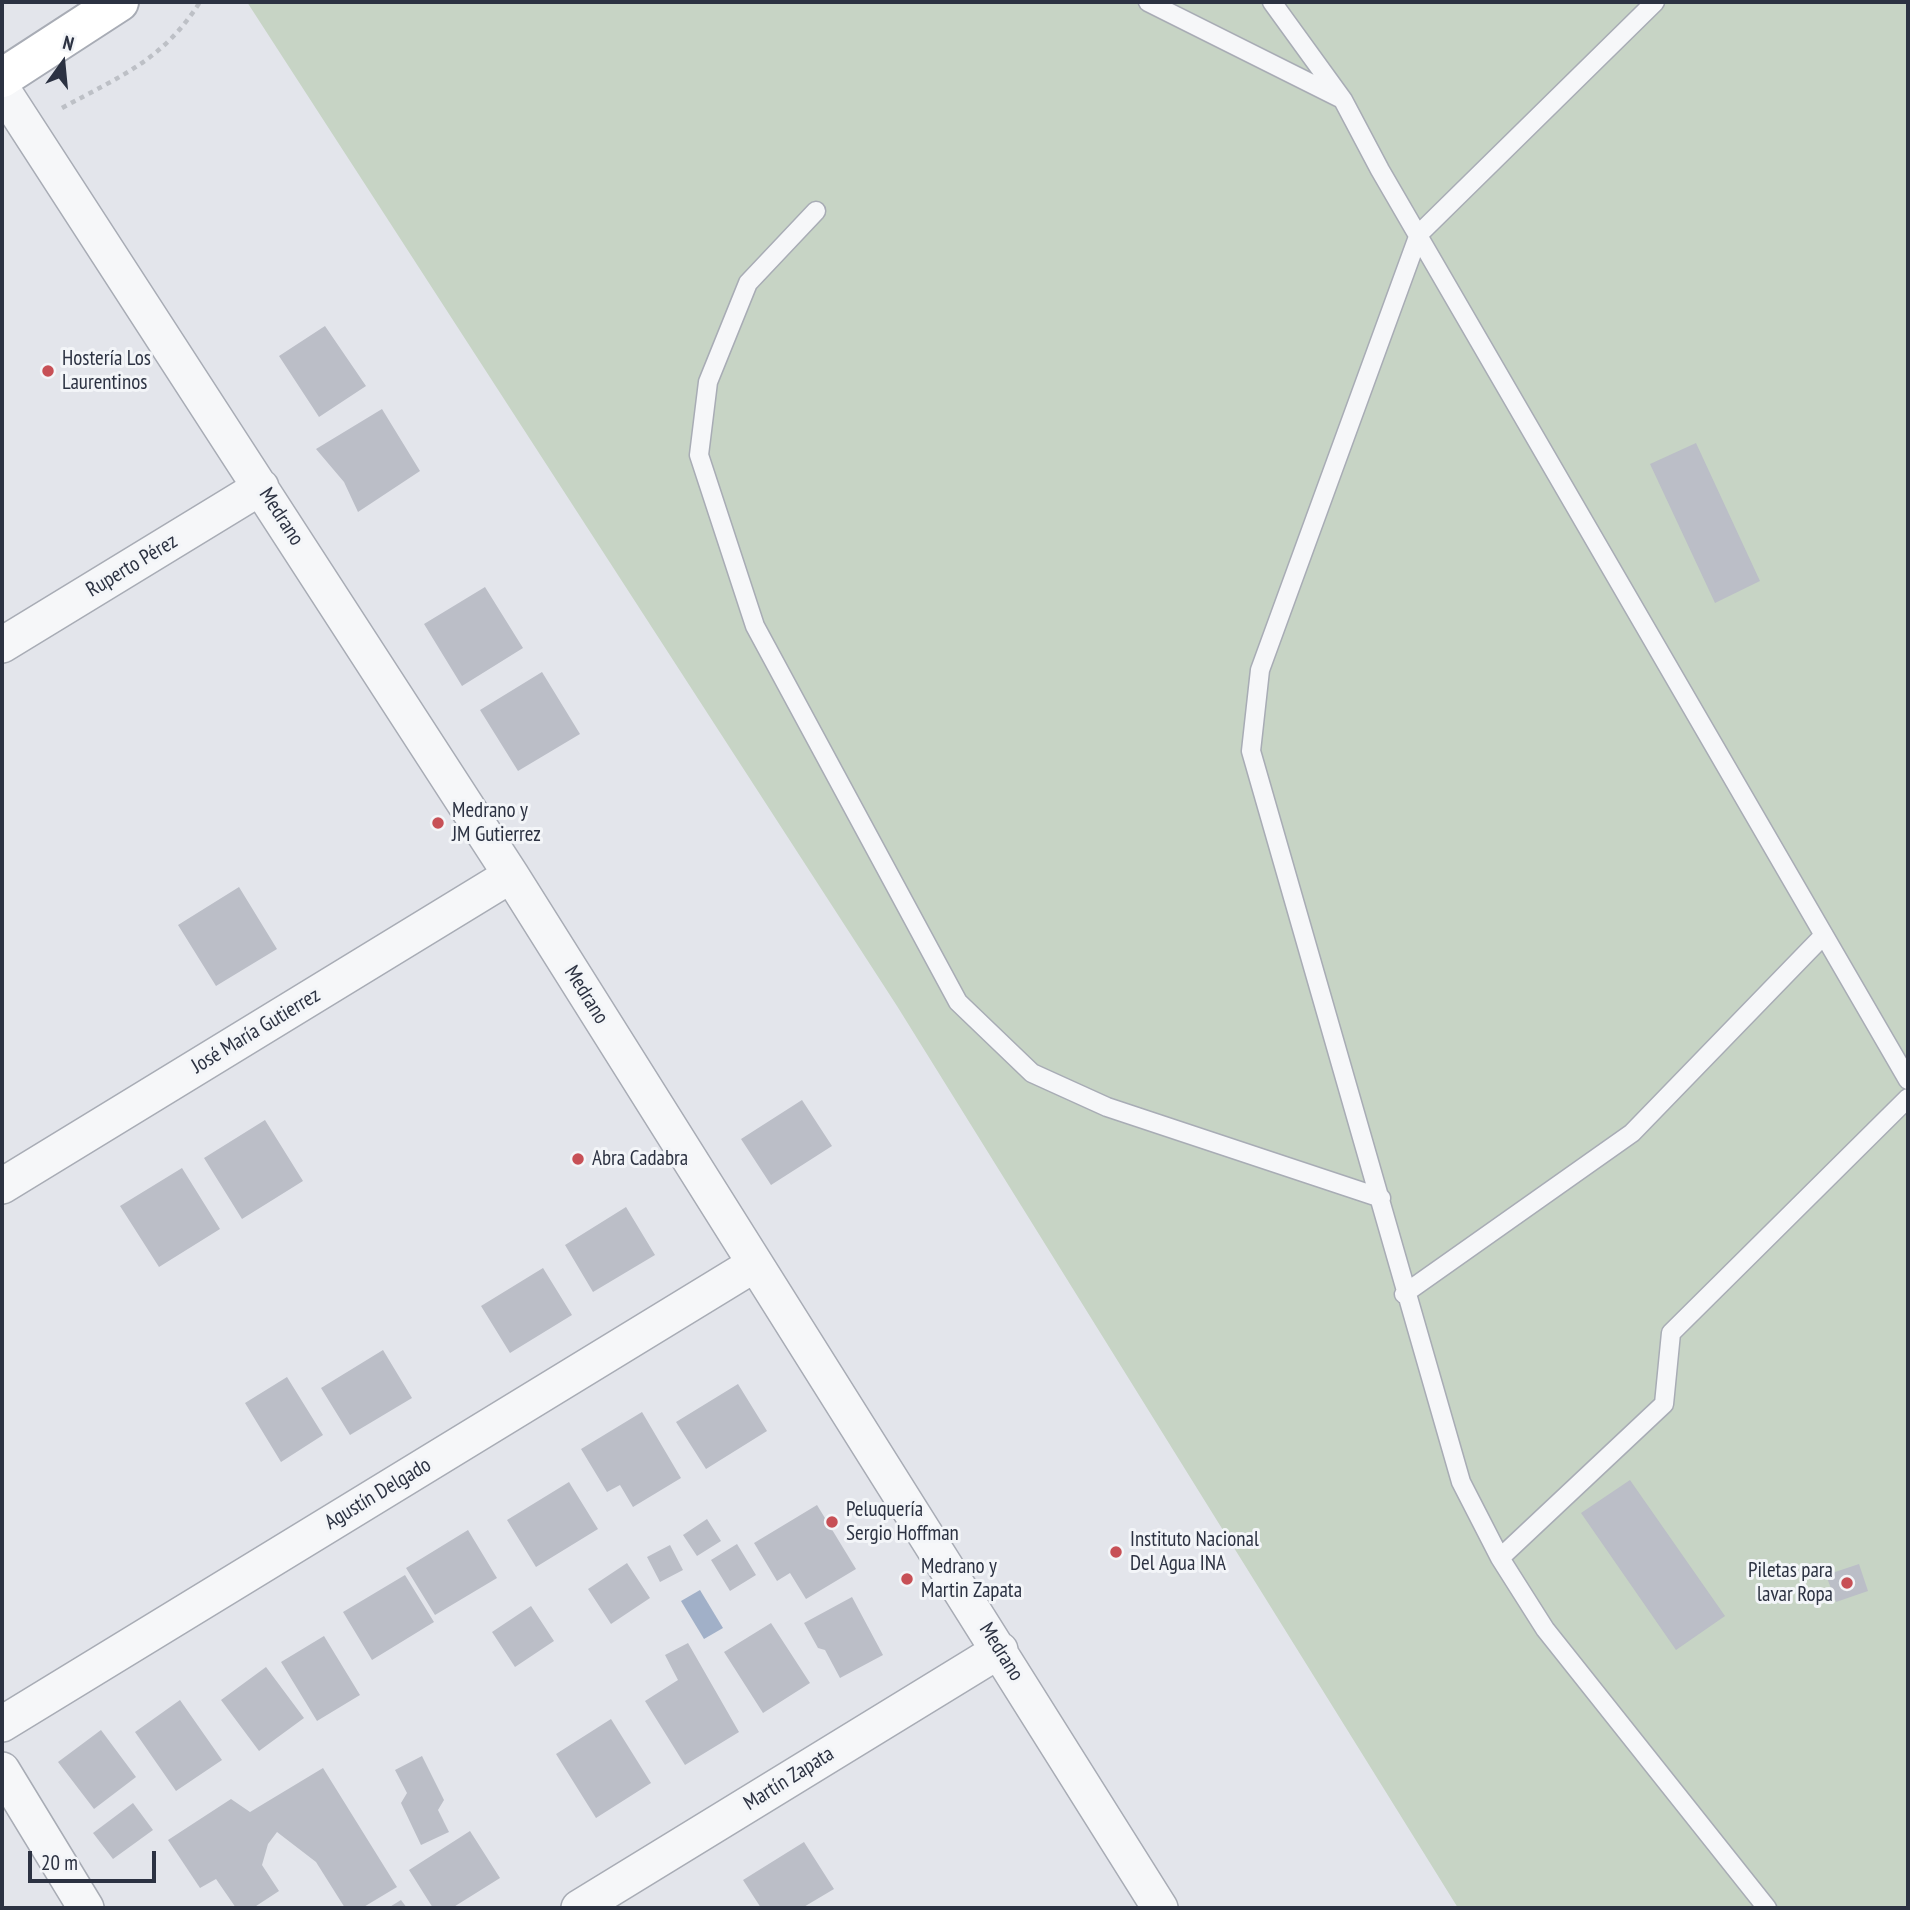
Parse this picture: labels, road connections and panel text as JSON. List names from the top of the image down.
{
  "streets": {
    "street": [
      "Medrano",
      "Ruperto Pérez",
      "José María Gutierrez",
      "Agustín Delgado",
      "Martín Zapata"
    ]
  },
  "crossings": [
    ["Medrano", "Ruperto Pérez"],
    ["Medrano", "José María Gutierrez"],
    ["Medrano", "Agustín Delgado"],
    ["Medrano", "Martín Zapata"]
  ],
  "places": [
    "Hostería Los Laurentinos",
    "Medrano y JM Gutierrez",
    "Abra Cadabra",
    "Peluquería Sergio Hoffman",
    "Instituto Nacional Del Agua INA",
    "Medrano y Martin Zapata",
    "Piletas para lavar Ropa"
  ],
  "scale_bar": "20 m",
  "north": "top"
}
